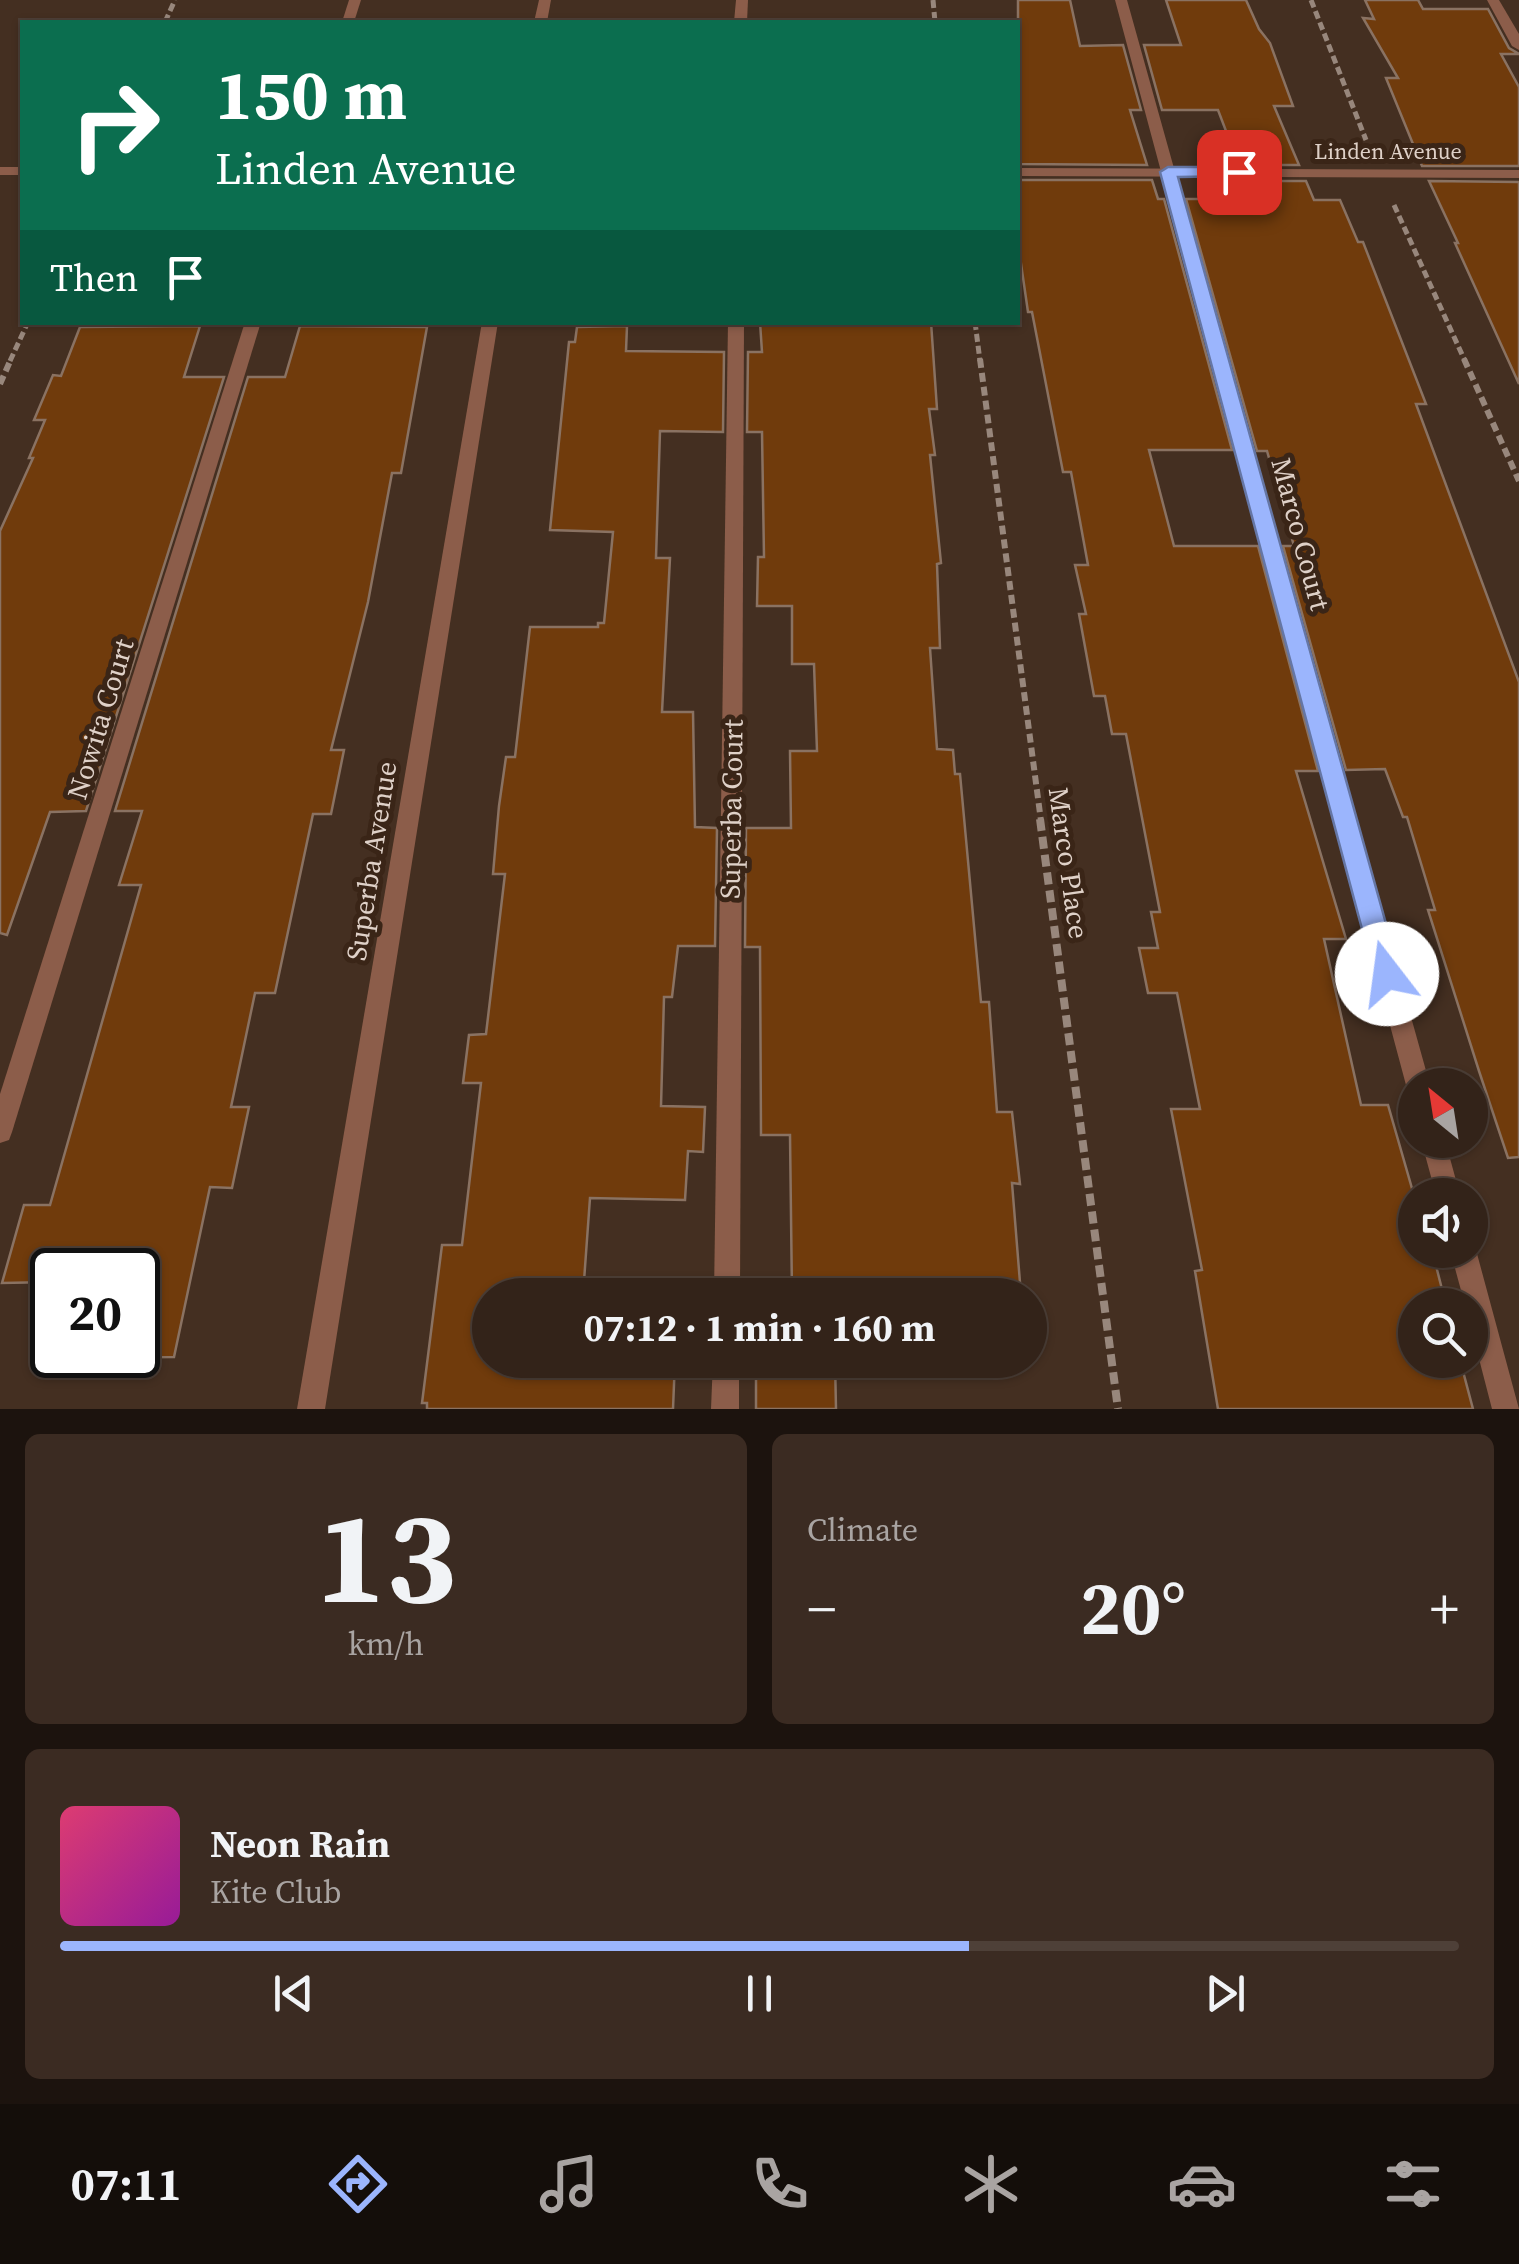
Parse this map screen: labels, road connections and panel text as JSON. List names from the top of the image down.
{
  "streets": {
    "street": [
      "Linden Avenue",
      "Marco Court",
      "Nowita Court",
      "Superba Court",
      "Superba Avenue"
    ],
    "path": ["Marco Place"]
  },
  "crossings": [
    ["Linden Avenue", "Marco Court"]
  ],
  "north": "top left",
  "page": {
    "turn": ["150 m", "Linden Avenue"],
    "then": "Then",
    "limit": "20",
    "trip": "07:12 · 1 min · 160 m",
    "tile": [
      ["13", "km/h"],
      "Climate"
    ],
    "heat": ["−", "20°", "+"],
    "song": ["Neon Rain", "Kite Club"],
    "tabs": "07:11"
  }
}
